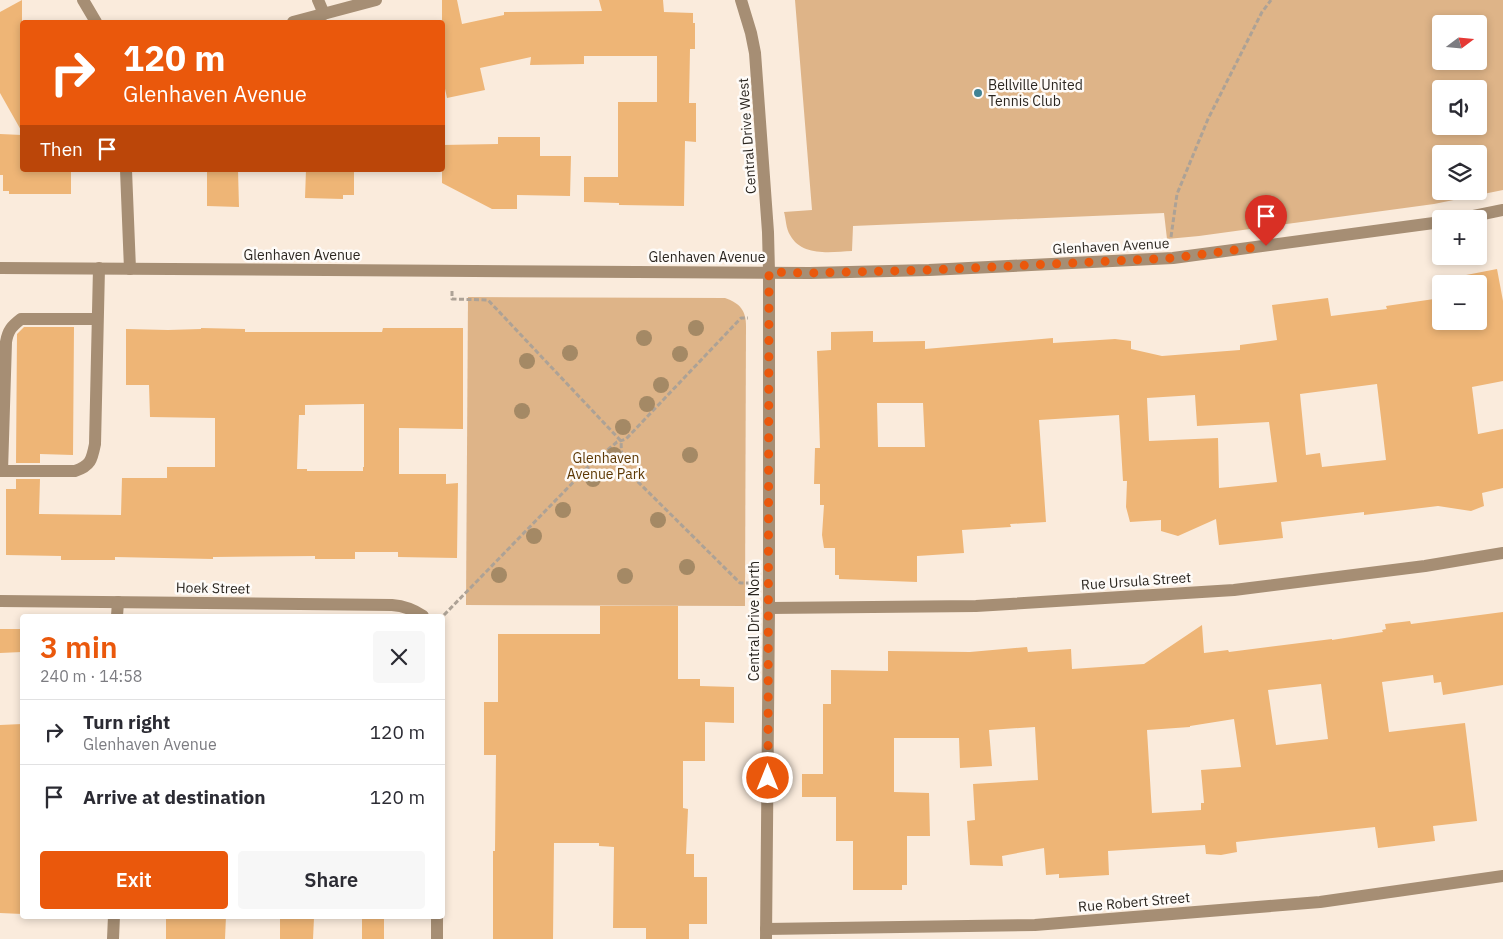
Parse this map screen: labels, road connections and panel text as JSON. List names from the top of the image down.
{
  "streets": {
    "street": [
      "Central Drive West",
      "Glenhaven Avenue",
      "Rue Ursula Street",
      "Hoek Street",
      "Central Drive North",
      "Rue Robert Street"
    ]
  },
  "crossings": [
    ["Central Drive West", "Glenhaven Avenue"],
    ["Central Drive West", "Central Drive North"],
    ["Glenhaven Avenue", "Central Drive North"],
    ["Rue Ursula Street", "Central Drive North"],
    ["Central Drive North", "Rue Robert Street"]
  ],
  "parks": ["Glenhaven Avenue Park"],
  "places": ["Bellville United Tennis Club"],
  "north": "right",
  "page": {
    "map_buttons": ["+", "−"],
    "turn": ["120 m", "Glenhaven Avenue"],
    "then": "Then",
    "heading": ["3 min", "240 m · 14:58"],
    "list": [
      {
        "name": "Turn right",
        "note": "Glenhaven Avenue",
        "value": "120 m"
      },
      {
        "name": "Arrive at destination",
        "value": "120 m"
      }
    ],
    "buttons": ["Exit", "Share"]
  }
}
